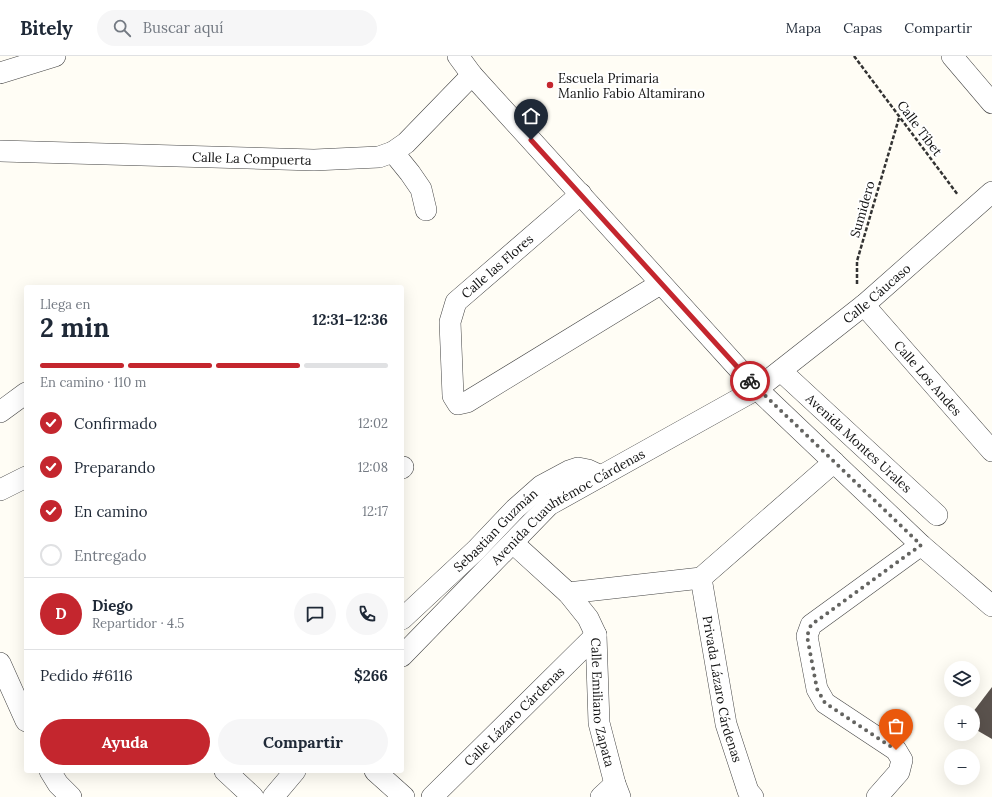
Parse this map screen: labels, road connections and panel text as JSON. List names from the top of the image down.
{
  "streets": {
    "street": [
      "Calle La Compuerta",
      "Calle las Flores",
      "Calle Cáucaso",
      "Calle Los Andes",
      "Avenida Montes Urales",
      "Avenida Cuauhtémoc Cárdenas",
      "Sebastian Guzmán",
      "Privada Lázaro Cárdenas",
      "Calle Emiliano Zapata",
      "Calle Lázaro Cárdenas"
    ],
    "path": ["Calle Tíbet", "Sumidero"]
  },
  "crossings": [
    ["Calle Tíbet", "Sumidero"],
    ["Calle Tíbet", "Calle Cáucaso"],
    ["Sumidero", "Calle Cáucaso"],
    ["Sumidero", "Calle Los Andes"],
    ["Calle Cáucaso", "Calle Los Andes"],
    ["Calle Cáucaso", "Avenida Montes Urales"],
    ["Calle Cáucaso", "Avenida Cuauhtémoc Cárdenas"],
    ["Avenida Cuauhtémoc Cárdenas", "Sebastian Guzmán"],
    ["Avenida Cuauhtémoc Cárdenas", "Calle Emiliano Zapata"],
    ["Calle Emiliano Zapata", "Calle Lázaro Cárdenas"]
  ],
  "places": ["Escuela Primaria Manlio Fabio Altamirano"],
  "page": {
    "header": "Bitely",
    "search": "Buscar aquí",
    "nav": ["Mapa", "Capas", "Compartir"],
    "heading": ["2 min", "Llega en", "12:31–12:36"],
    "panel": [
      "Diego",
      "Repartidor · 4.5",
      "Pedido #6116",
      "$266"
    ],
    "bar": "En camino · 110 m",
    "list": [
      ["Confirmado", "12:02"],
      ["Preparando", "12:08"],
      ["En camino", "12:17"],
      "Entregado"
    ],
    "round": "D",
    "map_buttons": ["+", "−"],
    "buttons": ["Ayuda", "Compartir"]
  }
}
